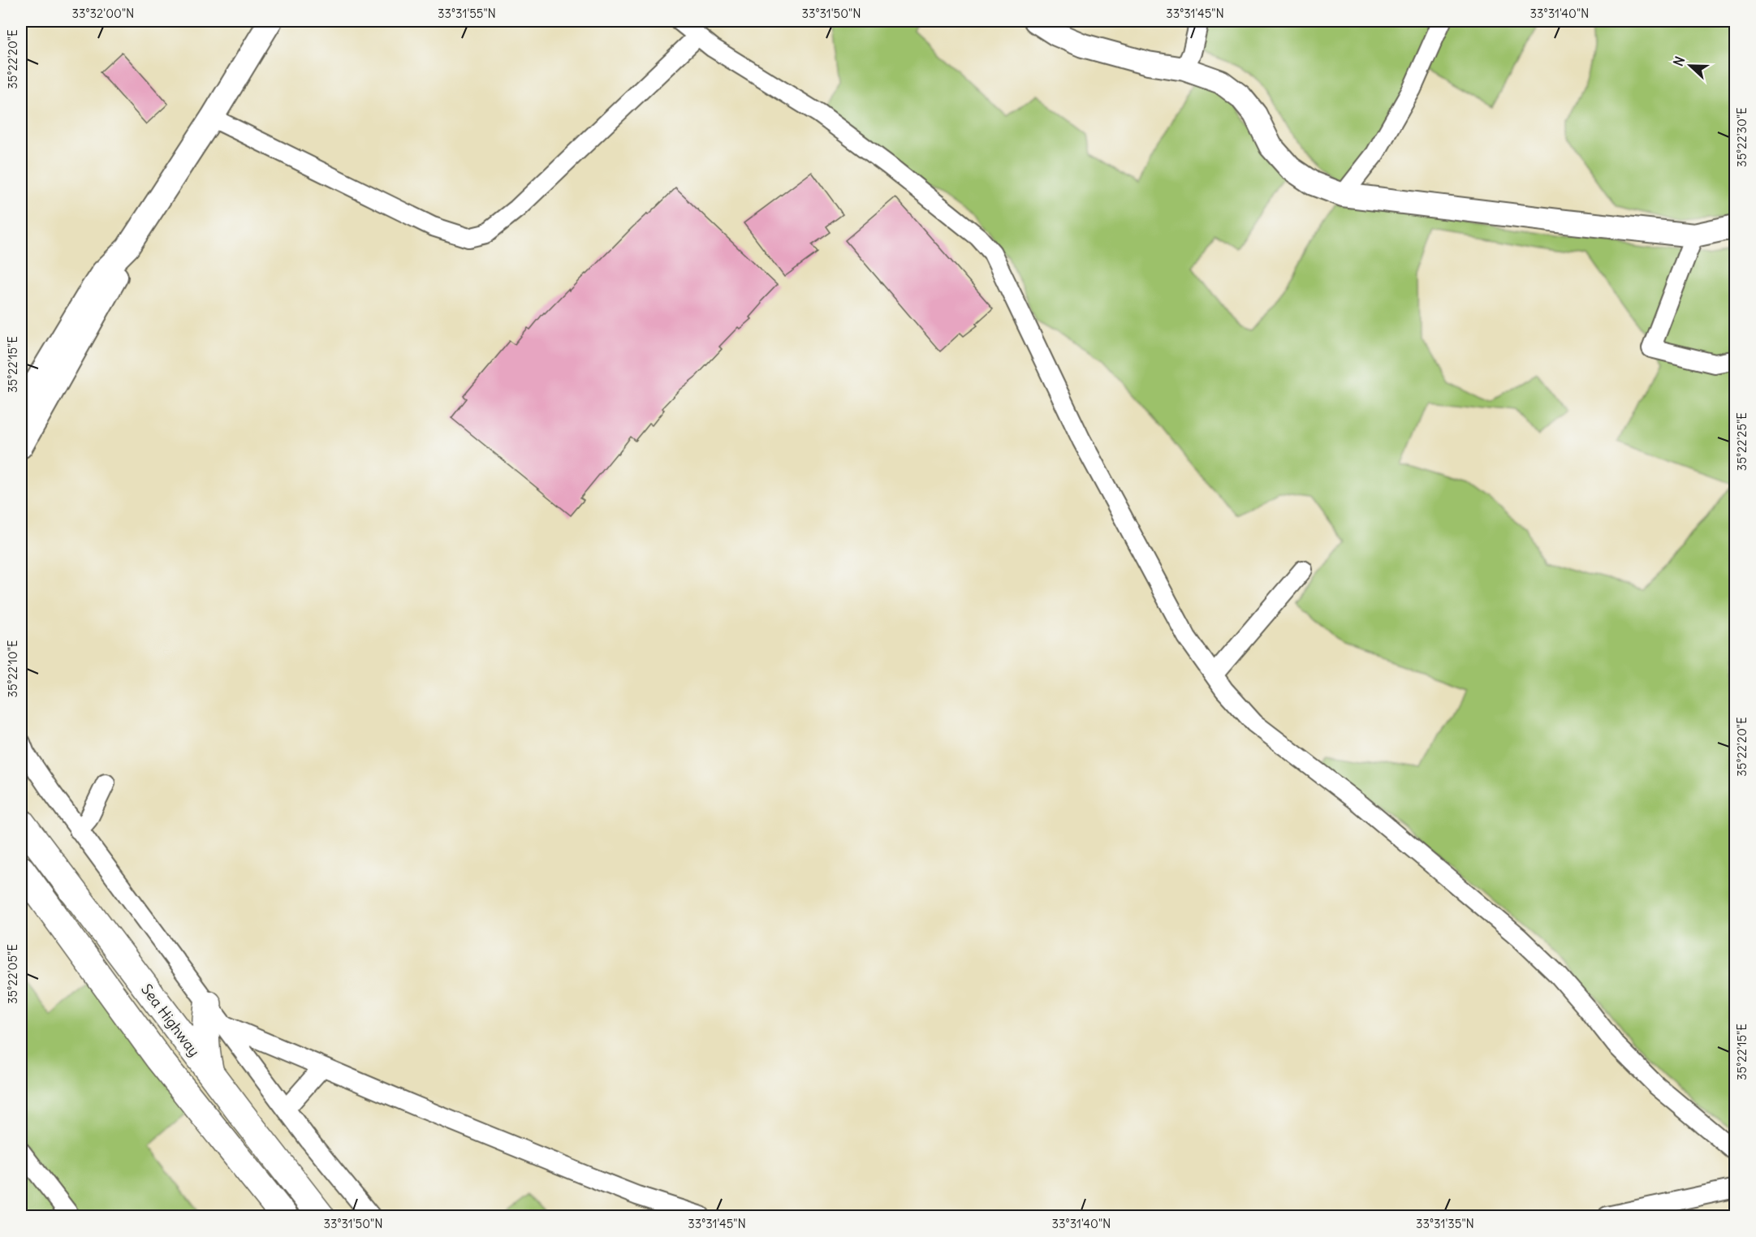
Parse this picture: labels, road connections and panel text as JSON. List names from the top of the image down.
{
  "streets": {
    "highway": ["Sea Highway"]
  },
  "north": "left",
  "coordinates": [
    "33°32'00\"N",
    "33°31'55\"N",
    "33°31'50\"N",
    "33°31'45\"N",
    "33°31'40\"N",
    "35°22'20\"E",
    "35°22'30\"E",
    "35°22'15\"E",
    "35°22'25\"E",
    "35°22'10\"E",
    "35°22'05\"E",
    "33°31'35\"N"
  ]
}
